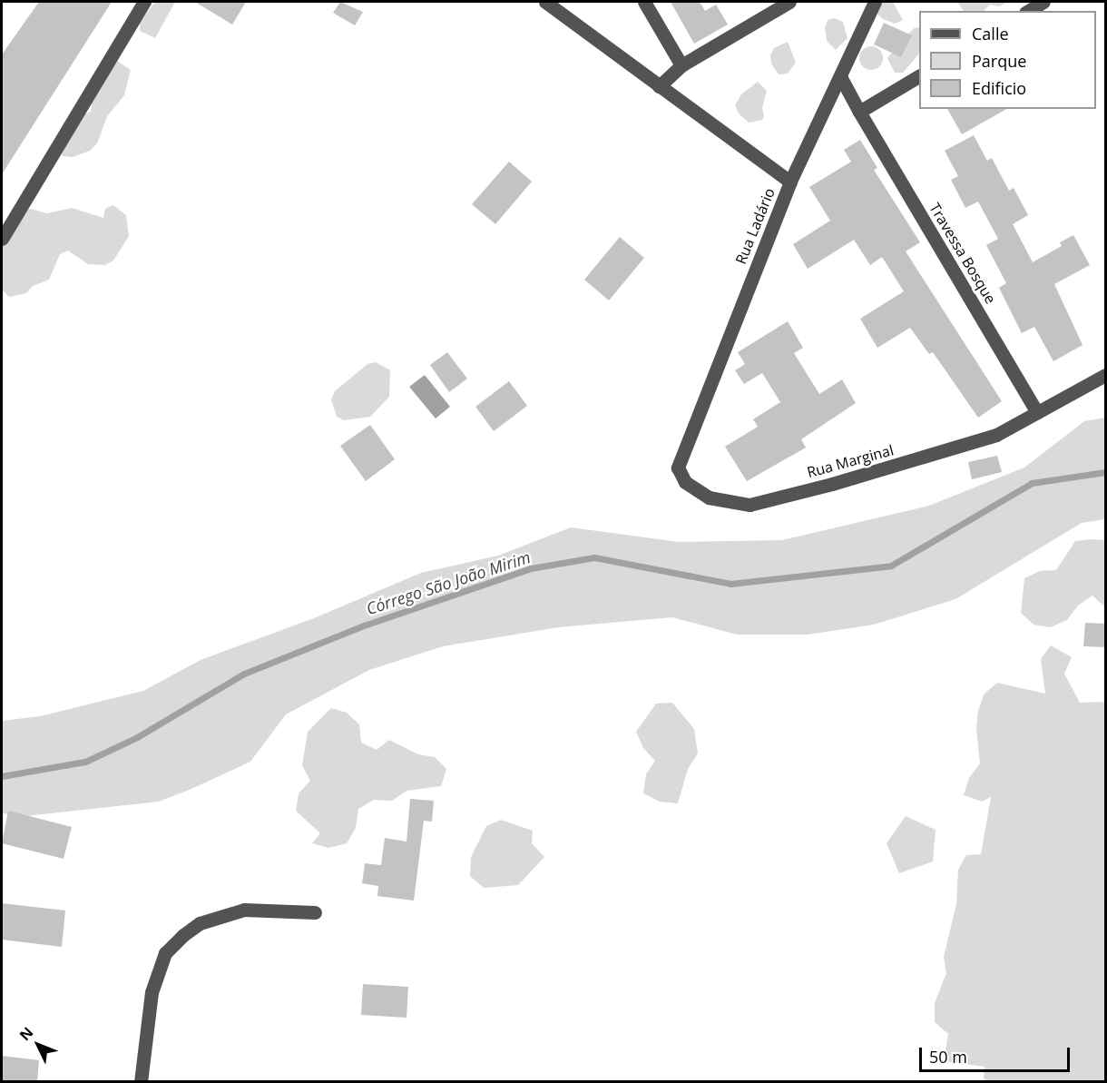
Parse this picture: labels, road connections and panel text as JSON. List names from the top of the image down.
{
  "streets": {
    "street": ["Rua Ladário", "Travessa Bosque", "Rua Marginal"]
  },
  "crossings": [
    ["Rua Ladário", "Travessa Bosque"],
    ["Rua Ladário", "Rua Marginal"],
    ["Travessa Bosque", "Rua Marginal"]
  ],
  "water": ["Córrego São João Mirim"],
  "legend": ["Calle", "Parque", "Edificio"],
  "scale_bar": "50 m",
  "north": "top left"
}
